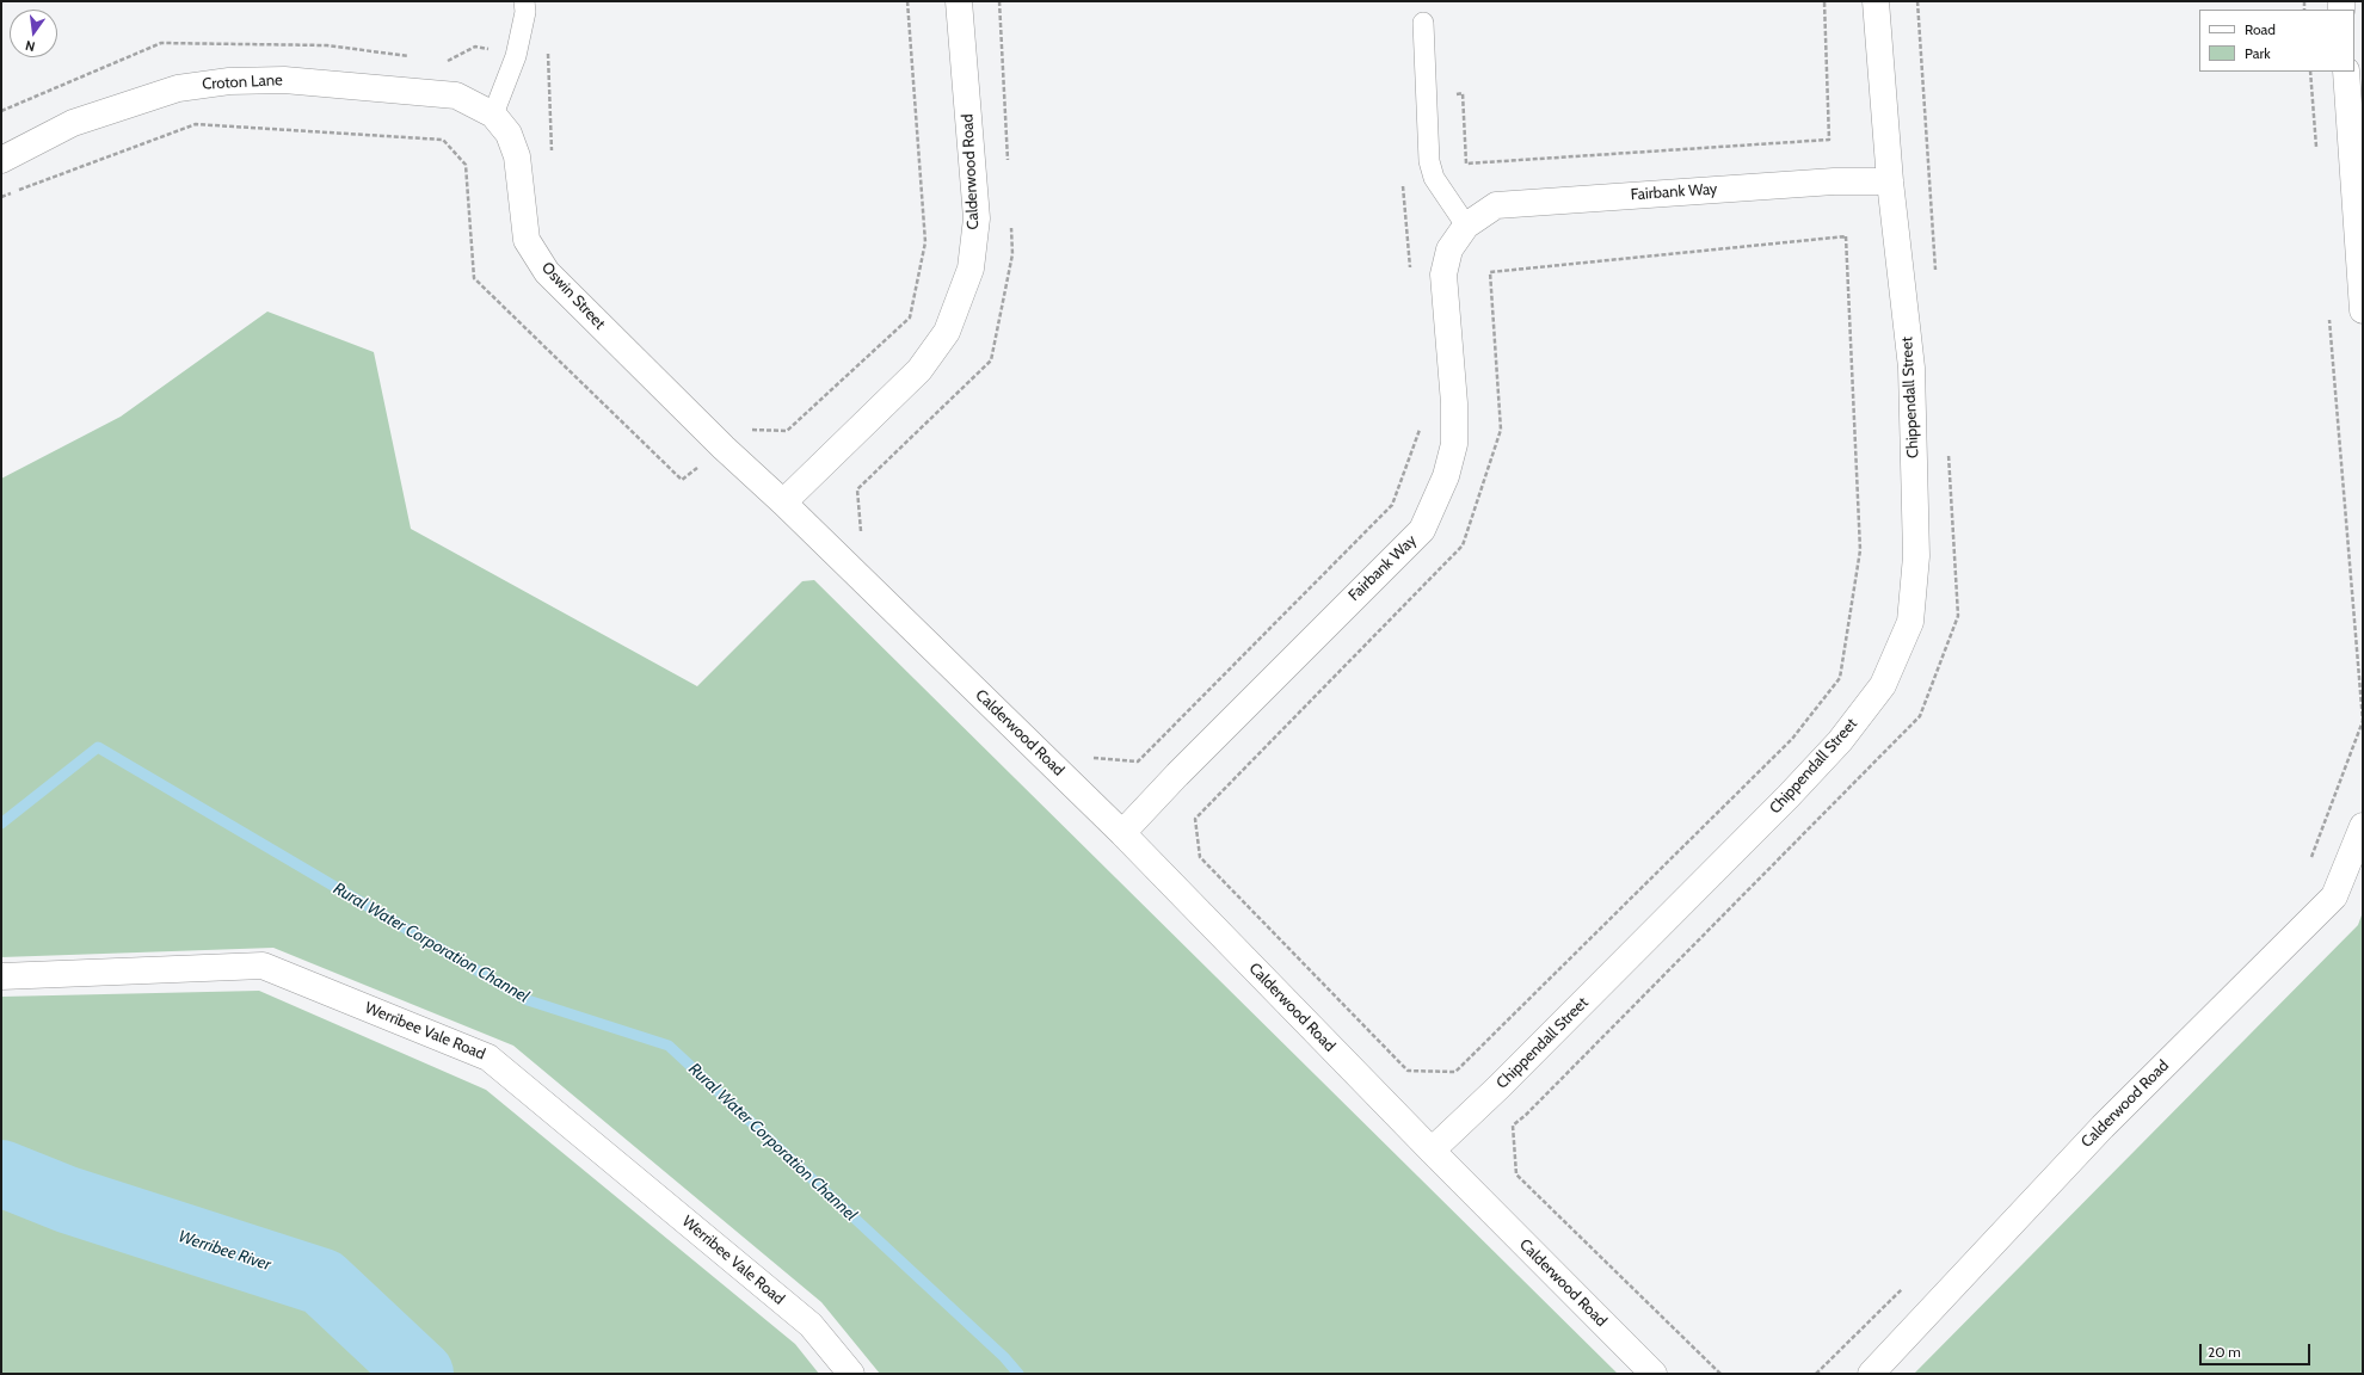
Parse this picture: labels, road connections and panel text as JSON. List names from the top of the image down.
{
  "streets": {
    "street": [
      "Croton Lane",
      "Calderwood Road",
      "Fairbank Way",
      "Oswin Street",
      "Chippendall Street",
      "Werribee Vale Road"
    ]
  },
  "crossings": [
    ["Croton Lane", "Oswin Street"],
    ["Calderwood Road", "Fairbank Way"],
    ["Calderwood Road", "Oswin Street"],
    ["Calderwood Road", "Chippendall Street"],
    ["Fairbank Way", "Chippendall Street"]
  ],
  "water": ["Rural Water Corporation Channel", "Werribee River"],
  "legend": ["Road", "Park"],
  "scale_bar": "20 m",
  "north": "bottom"
}
